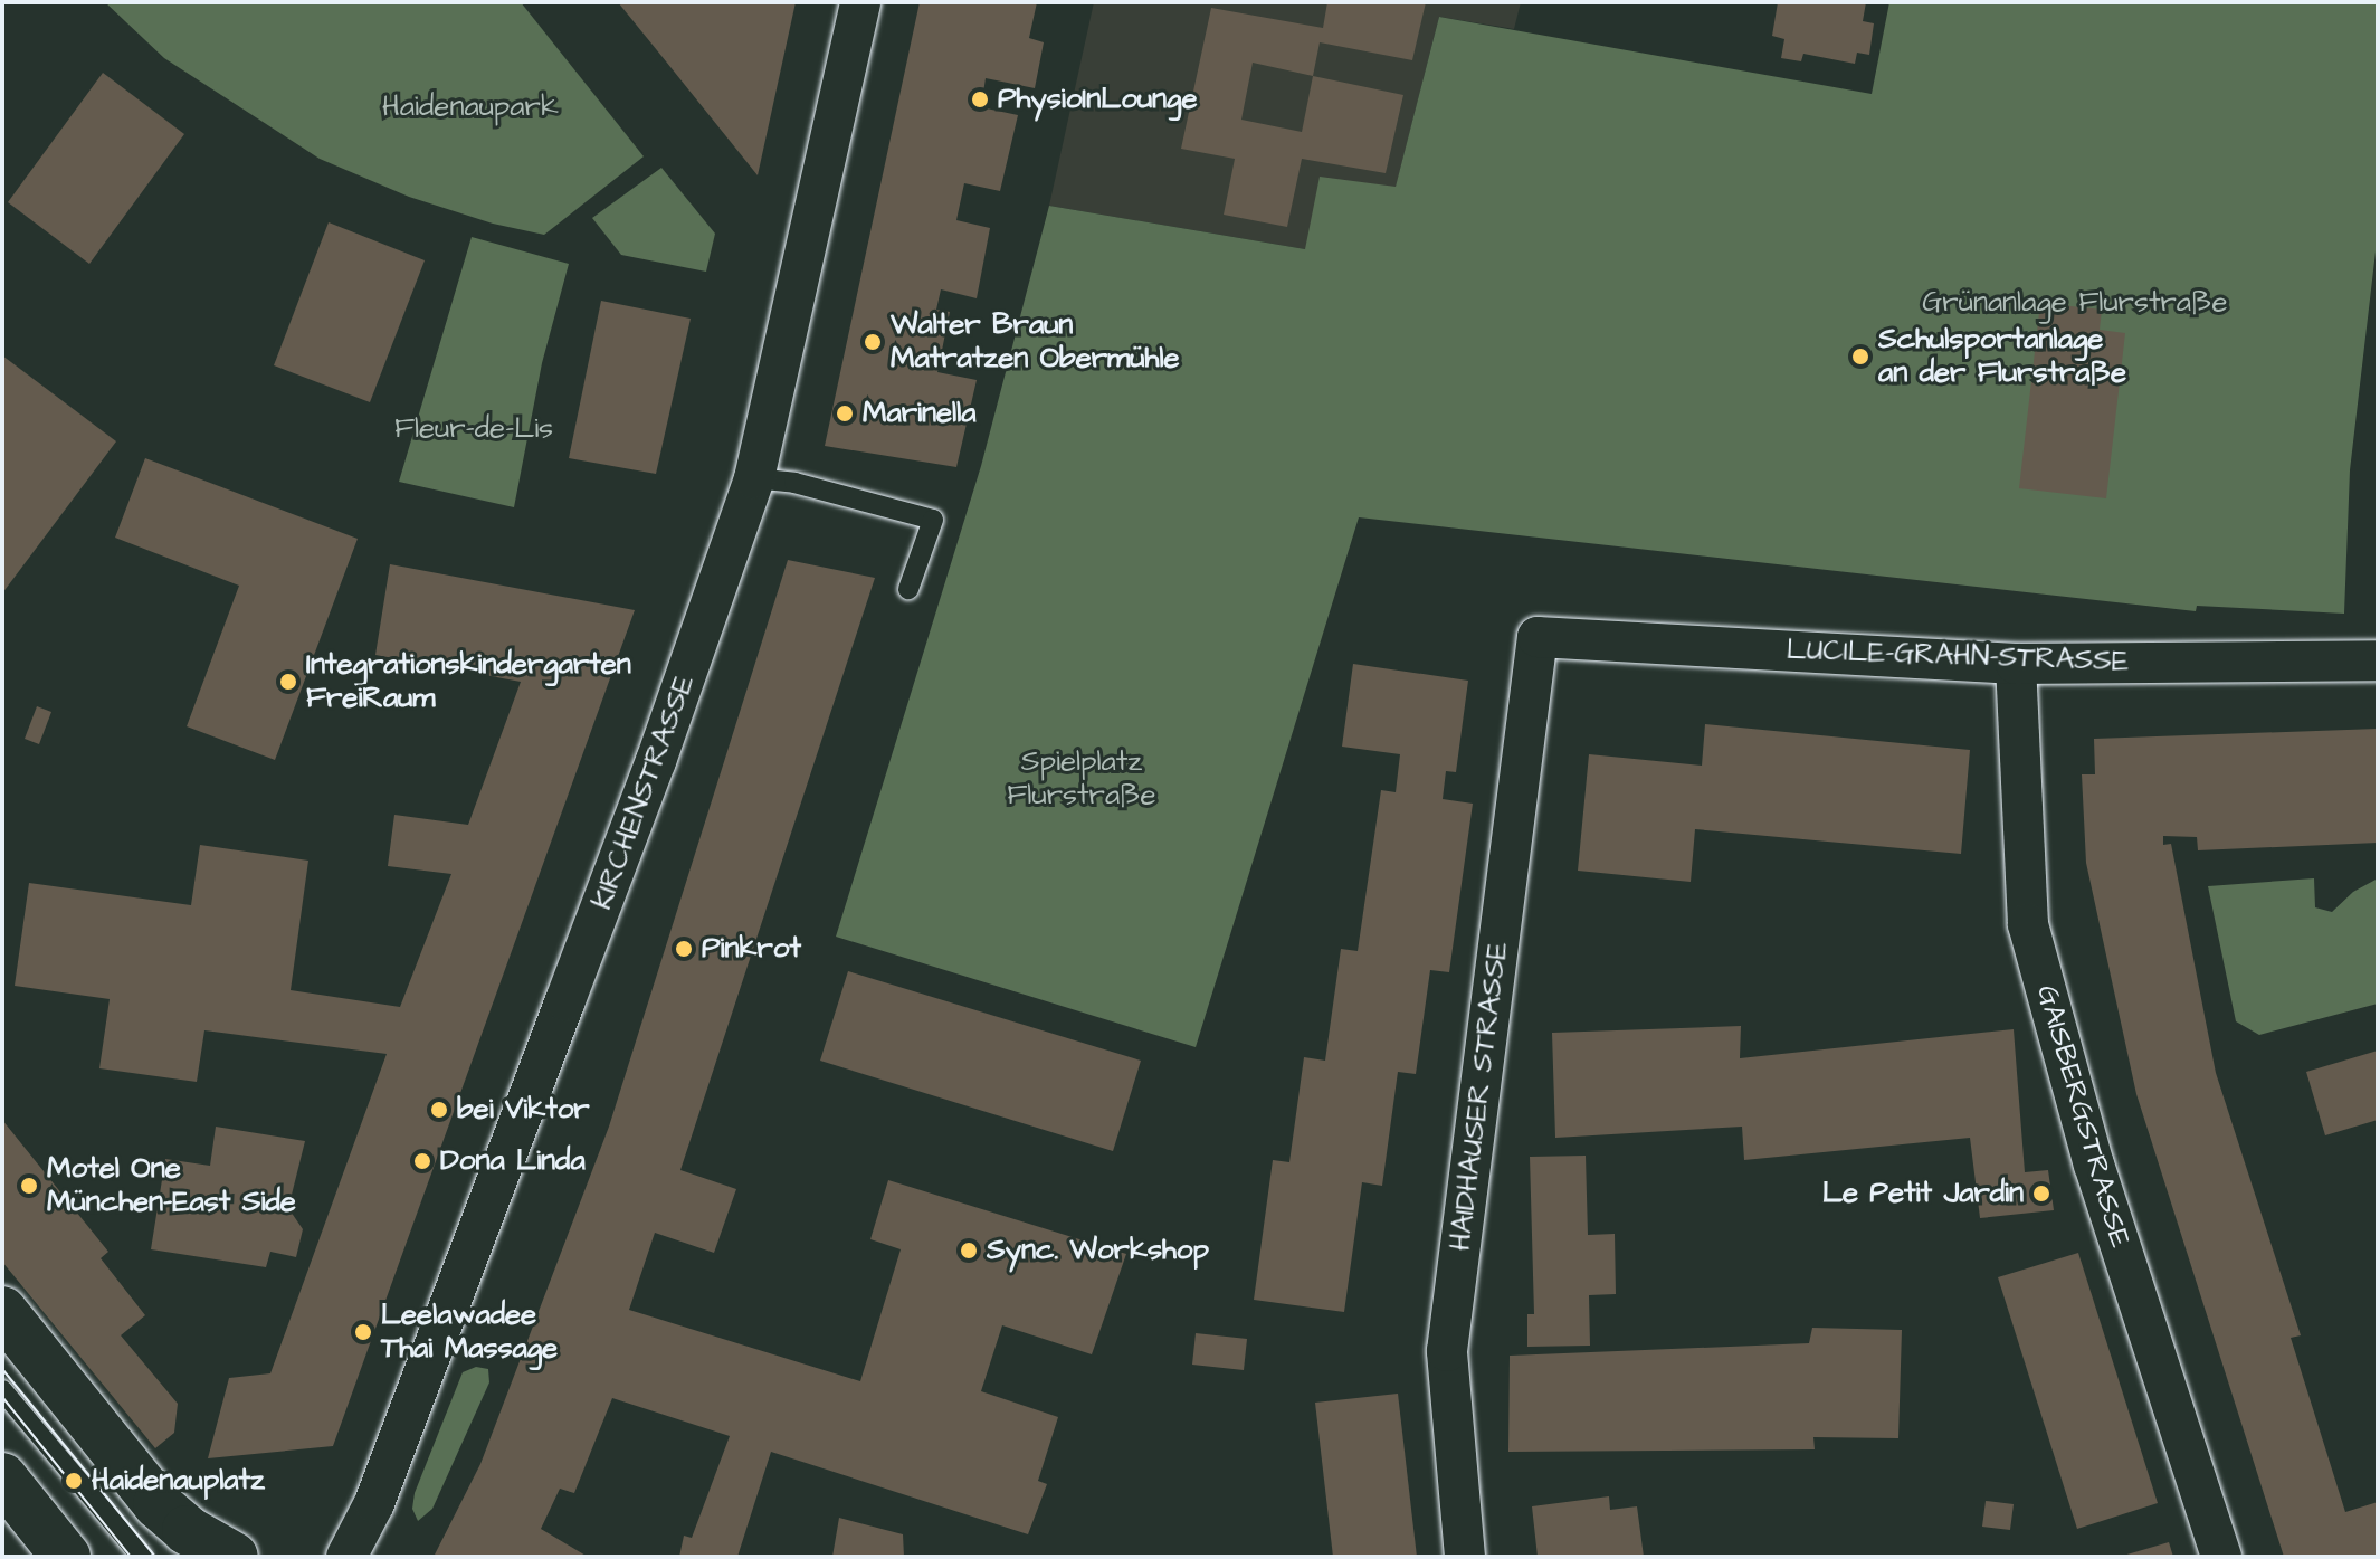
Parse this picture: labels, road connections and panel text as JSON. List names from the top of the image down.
{
  "streets": {
    "street": [
      "LUCILE-GRAHN-STRASSE",
      "KIRCHENSTRASSE",
      "HAIDHAUSER STRASSE",
      "GAISBERGSTRASSE"
    ]
  },
  "crossings": [
    ["LUCILE-GRAHN-STRASSE", "HAIDHAUSER STRASSE"],
    ["LUCILE-GRAHN-STRASSE", "GAISBERGSTRASSE"]
  ],
  "parks": [
    "Haidenaupark",
    "Grünanlage Flurstraße",
    "Fleur-de-Lis",
    "Spielplatz Flurstraße"
  ],
  "places": [
    "PhysioInLounge",
    "Walter Braun Matratzen Obermühle",
    "Schulsportanlage an der Flurstraße",
    "Marinella",
    "Integrationskindergarten FreiRaum",
    "Pinkrot",
    "bei Viktor",
    "Dona Linda",
    "Motel One München-East Side",
    "Le Petit Jardin",
    "Sync. Workshop",
    "Leelawadee Thai Massage",
    "Haidenauplatz"
  ]
}
